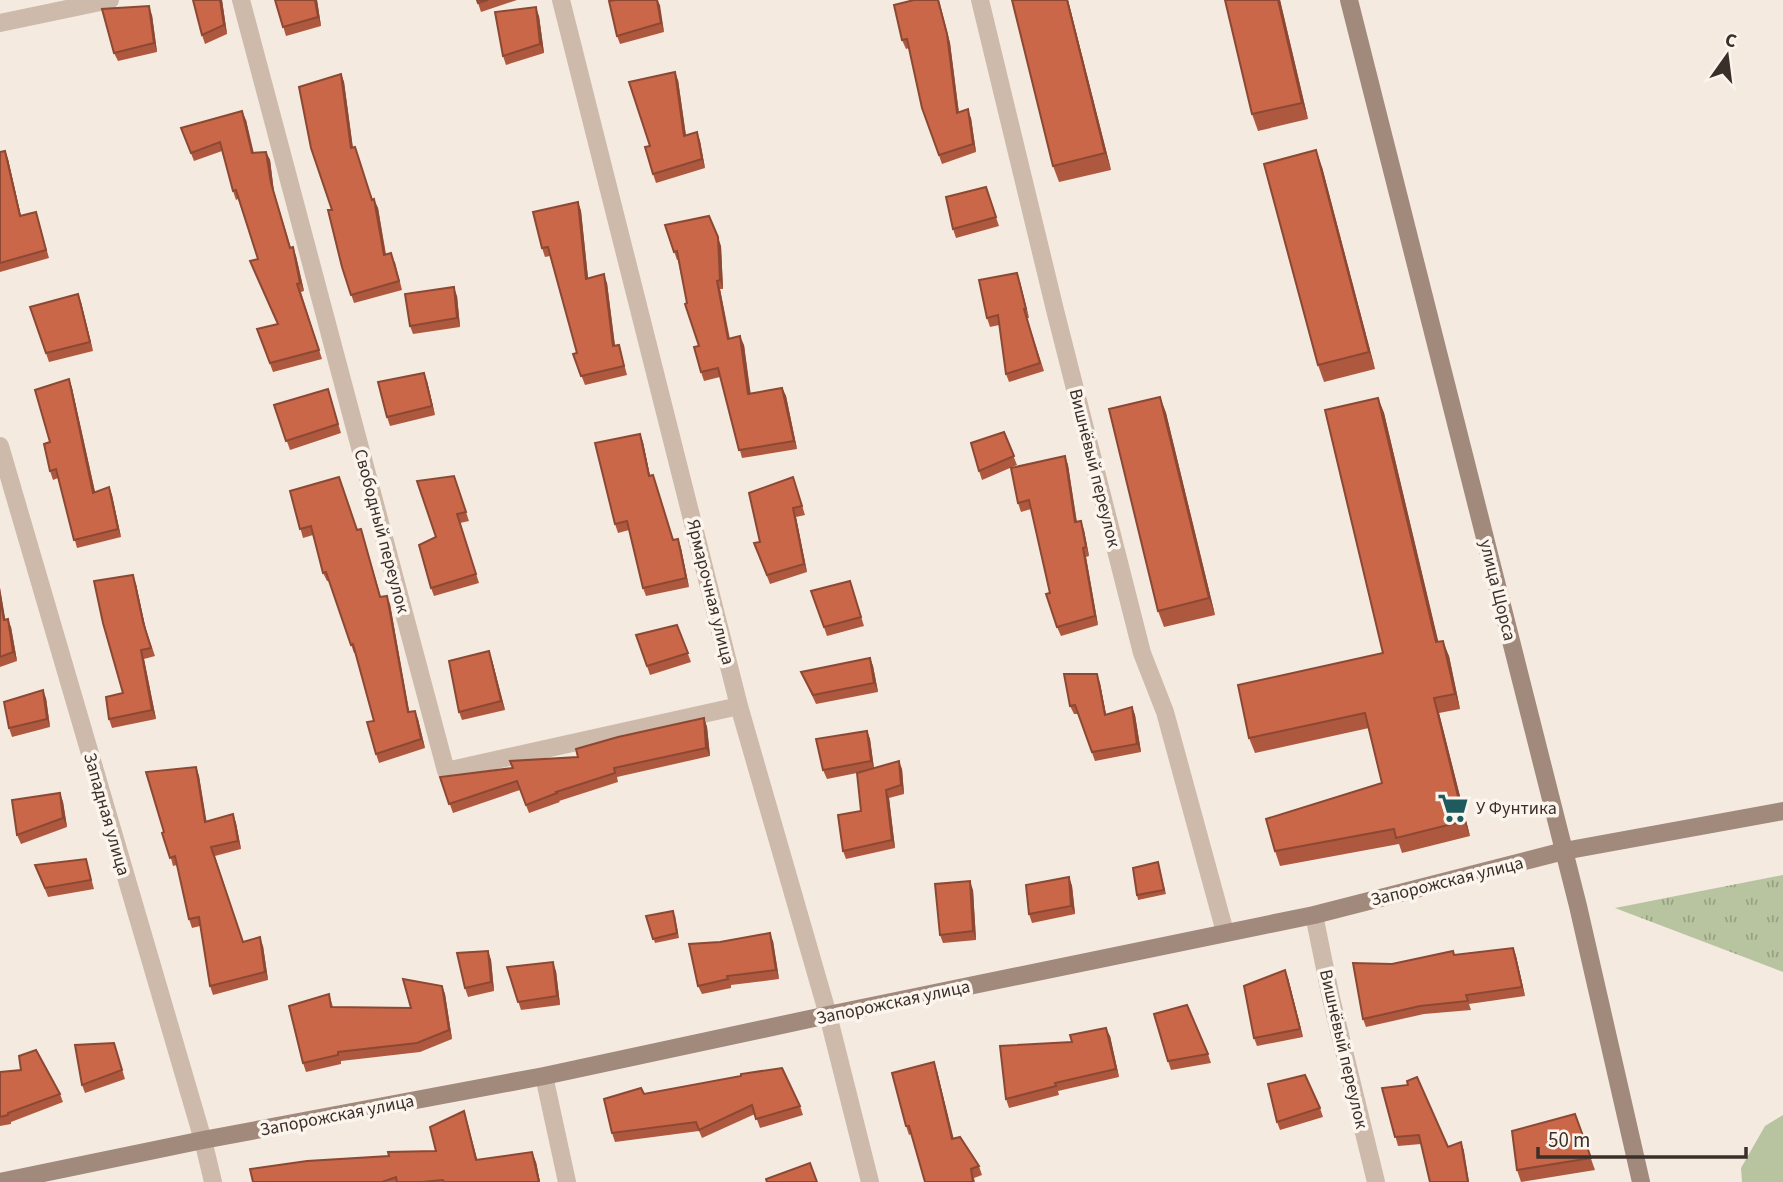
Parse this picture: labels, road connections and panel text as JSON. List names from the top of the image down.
{
  "streets": {
    "street": [
      "Вишнёвый переулок",
      "Свободный переулок",
      "улица Щорса",
      "Ярмарочная улица",
      "Западная улица",
      "Запорожская улица"
    ]
  },
  "crossings": [
    ["Вишнёвый переулок", "Запорожская улица"],
    ["Свободный переулок", "Ярмарочная улица"],
    ["улица Щорса", "Запорожская улица"],
    ["Ярмарочная улица", "Запорожская улица"],
    ["Западная улица", "Запорожская улица"]
  ],
  "places": {
    "supermarket": ["У Фунтика"]
  },
  "scale_bar": "50 m",
  "north": "top"
}
